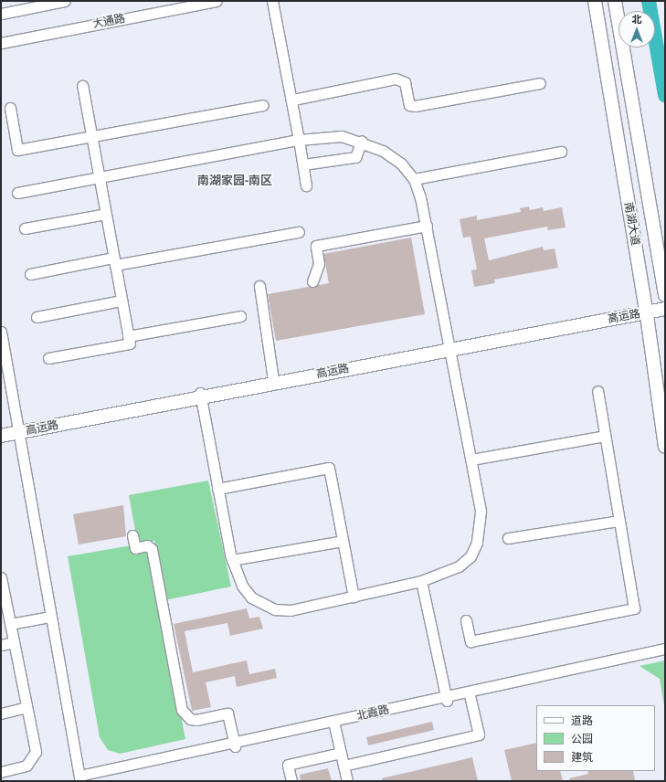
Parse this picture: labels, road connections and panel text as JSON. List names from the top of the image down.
{
  "streets": {
    "main road": ["南湖大道", "高运路"],
    "street": ["大通路", "北霞路"]
  },
  "crossings": [
    ["南湖大道", "高运路"]
  ],
  "districts": ["南湖家园-南区"],
  "legend": ["道路", "公园", "建筑"],
  "north": "top"
}
